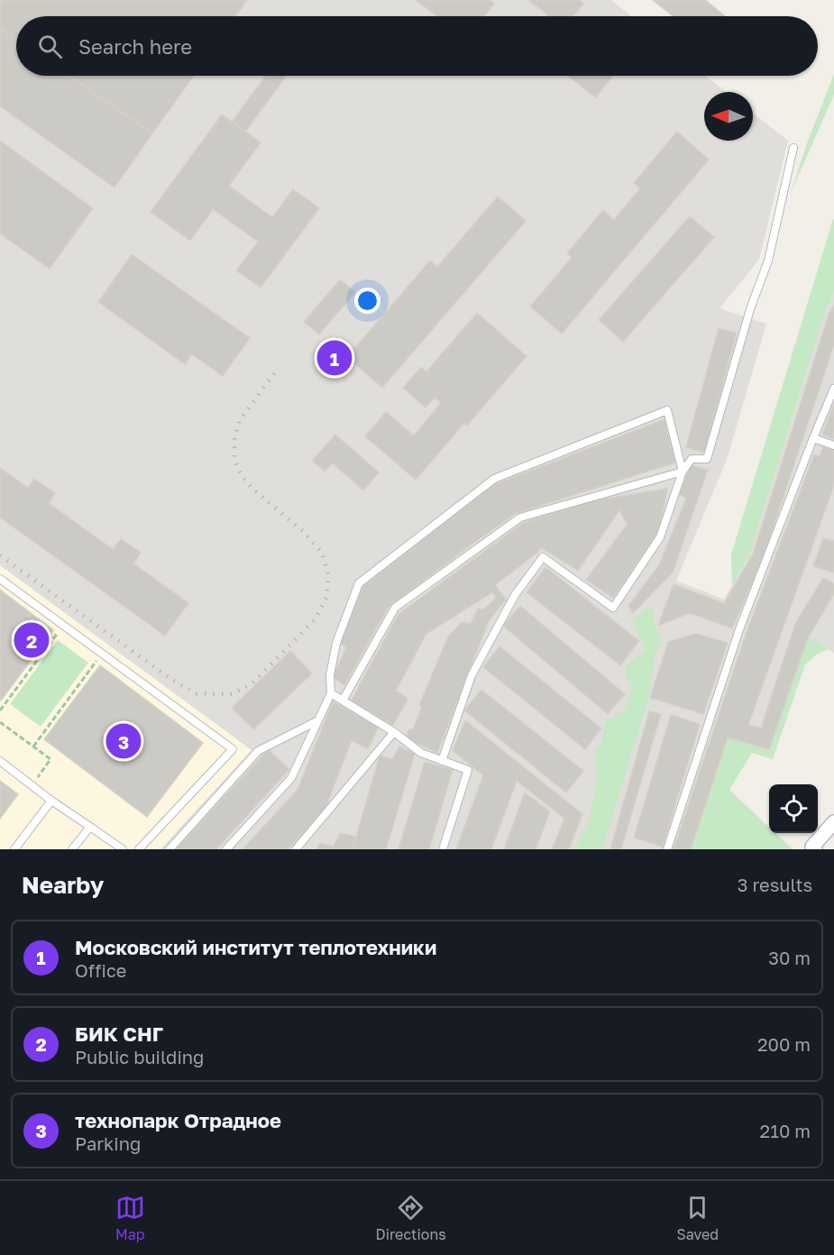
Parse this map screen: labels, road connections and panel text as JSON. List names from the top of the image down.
{
  "north": "left",
  "page": {
    "search": "Search here",
    "pins": ["1", "2", "3"],
    "heading": ["Nearby", "3 results"],
    "list": [
      {
        "mark": "1",
        "name": "Московский институт теплотехники",
        "note": "Office",
        "value": "30 m"
      },
      {
        "mark": "2",
        "name": "БИК СНГ",
        "note": "Public building",
        "value": "200 m"
      },
      {
        "mark": "3",
        "name": "технопарк Отрадное",
        "note": "Parking",
        "value": "210 m"
      }
    ],
    "nav": ["Map", "Directions", "Saved"]
  }
}
